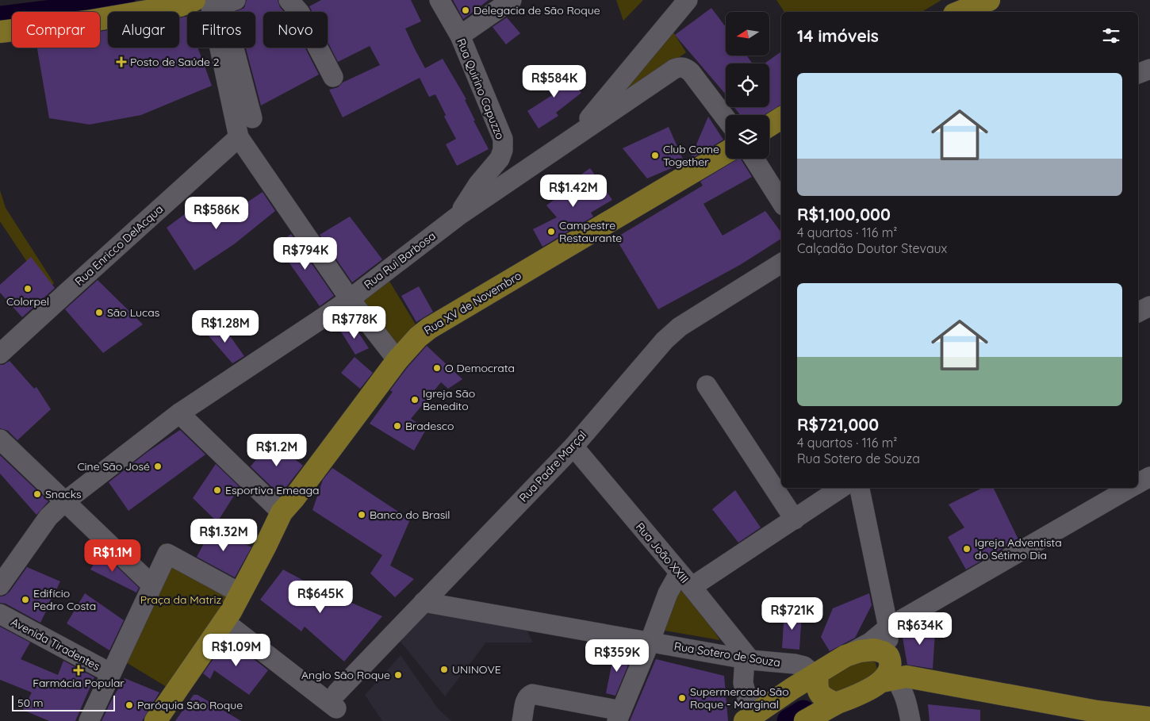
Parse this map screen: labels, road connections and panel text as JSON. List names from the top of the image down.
{
  "streets": {
    "main road": ["Rua XV de Novembro"],
    "street": [
      "Rua Quirino Capuzzo",
      "Rua Enricco DelAcqua",
      "Rua Rui Barbosa",
      "Rua Padre Marçal",
      "Rua João XXIII",
      "Avenida Tiradentes",
      "Rua Sotero de Souza"
    ]
  },
  "crossings": [
    ["Rua Quirino Capuzzo", "Rua Rui Barbosa"],
    ["Rua Padre Marçal", "Rua João XXIII"],
    ["Rua Padre Marçal", "Rua Sotero de Souza"],
    ["Rua João XXIII", "Rua Sotero de Souza"]
  ],
  "parks": ["Praça da Matriz"],
  "places": {
    "other": [
      "Delegacia de São Roque",
      "Club Come Together",
      "Campestre Restaurante",
      "Colorpel",
      "São Lucas",
      "O Democrata",
      "Igreja São Benedito",
      "Bradesco",
      "Cine São José",
      "Esportiva Emeaga",
      "Snacks",
      "Banco do Brasil",
      "Igreja Adventista do Sétimo Dia",
      "Edifício Pedro Costa",
      "UNINOVE",
      "Anglo São Roque",
      "Supermercado São Roque - Marginal",
      "Paróquia São Roque"
    ],
    "health": ["Posto de Saúde 2", "Farmácia Popular"]
  },
  "scale_bar": "50 m",
  "north": "left",
  "page": {
    "chip": [
      "Comprar",
      "Alugar",
      "Filtros",
      "Novo"
    ],
    "heading": "14 imóveis",
    "list": [
      {
        "name": "R$1,100,000",
        "note": "4 quartos · 116 m² · Calçadão Doutor Stevaux"
      },
      {
        "name": "R$721,000",
        "note": "4 quartos · 116 m² · Rua Sotero de Souza"
      }
    ],
    "price": [
      "R$584K",
      "R$1.42M",
      "R$586K",
      "R$794K",
      "R$778K",
      "R$1.28M",
      "R$1.2M",
      "R$1.32M",
      "R$1.1M",
      "R$645K",
      "R$721K",
      "R$634K",
      "R$1.09M",
      "R$359K"
    ],
    "scale": "50 m"
  }
}
